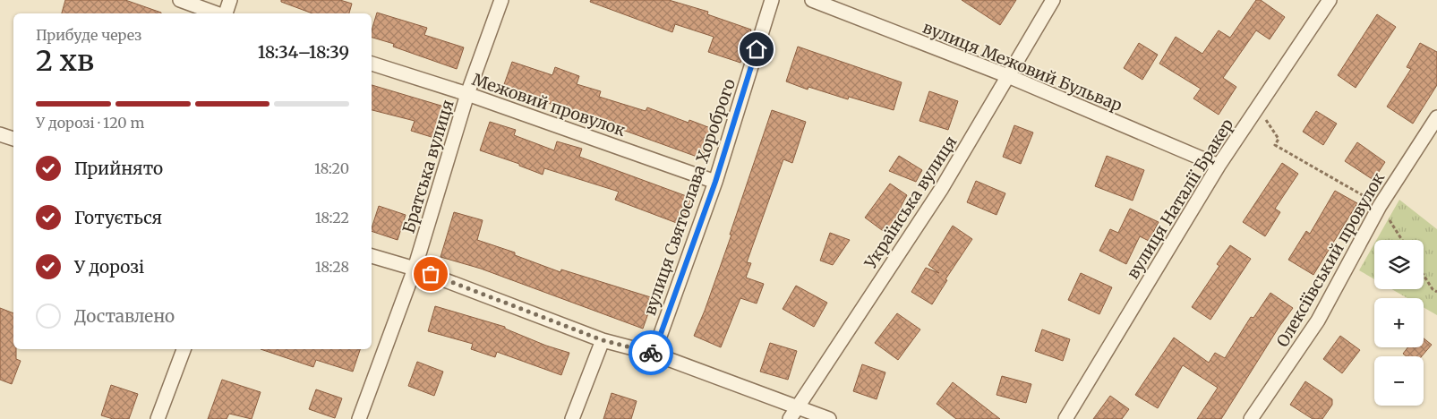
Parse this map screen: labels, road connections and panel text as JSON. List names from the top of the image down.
{
  "streets": {
    "street": [
      "вулиця Межовий Бульвар",
      "Межовий провулок",
      "Братська вулиця",
      "вулиця Святослава Хороброго",
      "вулиця Наталії Бракер",
      "Українська вулиця",
      "Олексіївський провулок"
    ]
  },
  "crossings": [
    ["вулиця Межовий Бульвар", "вулиця Наталії Бракер"],
    ["вулиця Межовий Бульвар", "Українська вулиця"],
    ["Межовий провулок", "Братська вулиця"],
    ["Межовий провулок", "вулиця Святослава Хороброго"]
  ],
  "page": {
    "heading": ["2 хв", "Прибуде через", "18:34–18:39"],
    "bar": "У дорозі · 120 m",
    "list": [
      ["Прийнято", "18:20"],
      ["Готується", "18:22"],
      ["У дорозі", "18:28"],
      "Доставлено"
    ],
    "map_buttons": ["+", "−"]
  }
}
